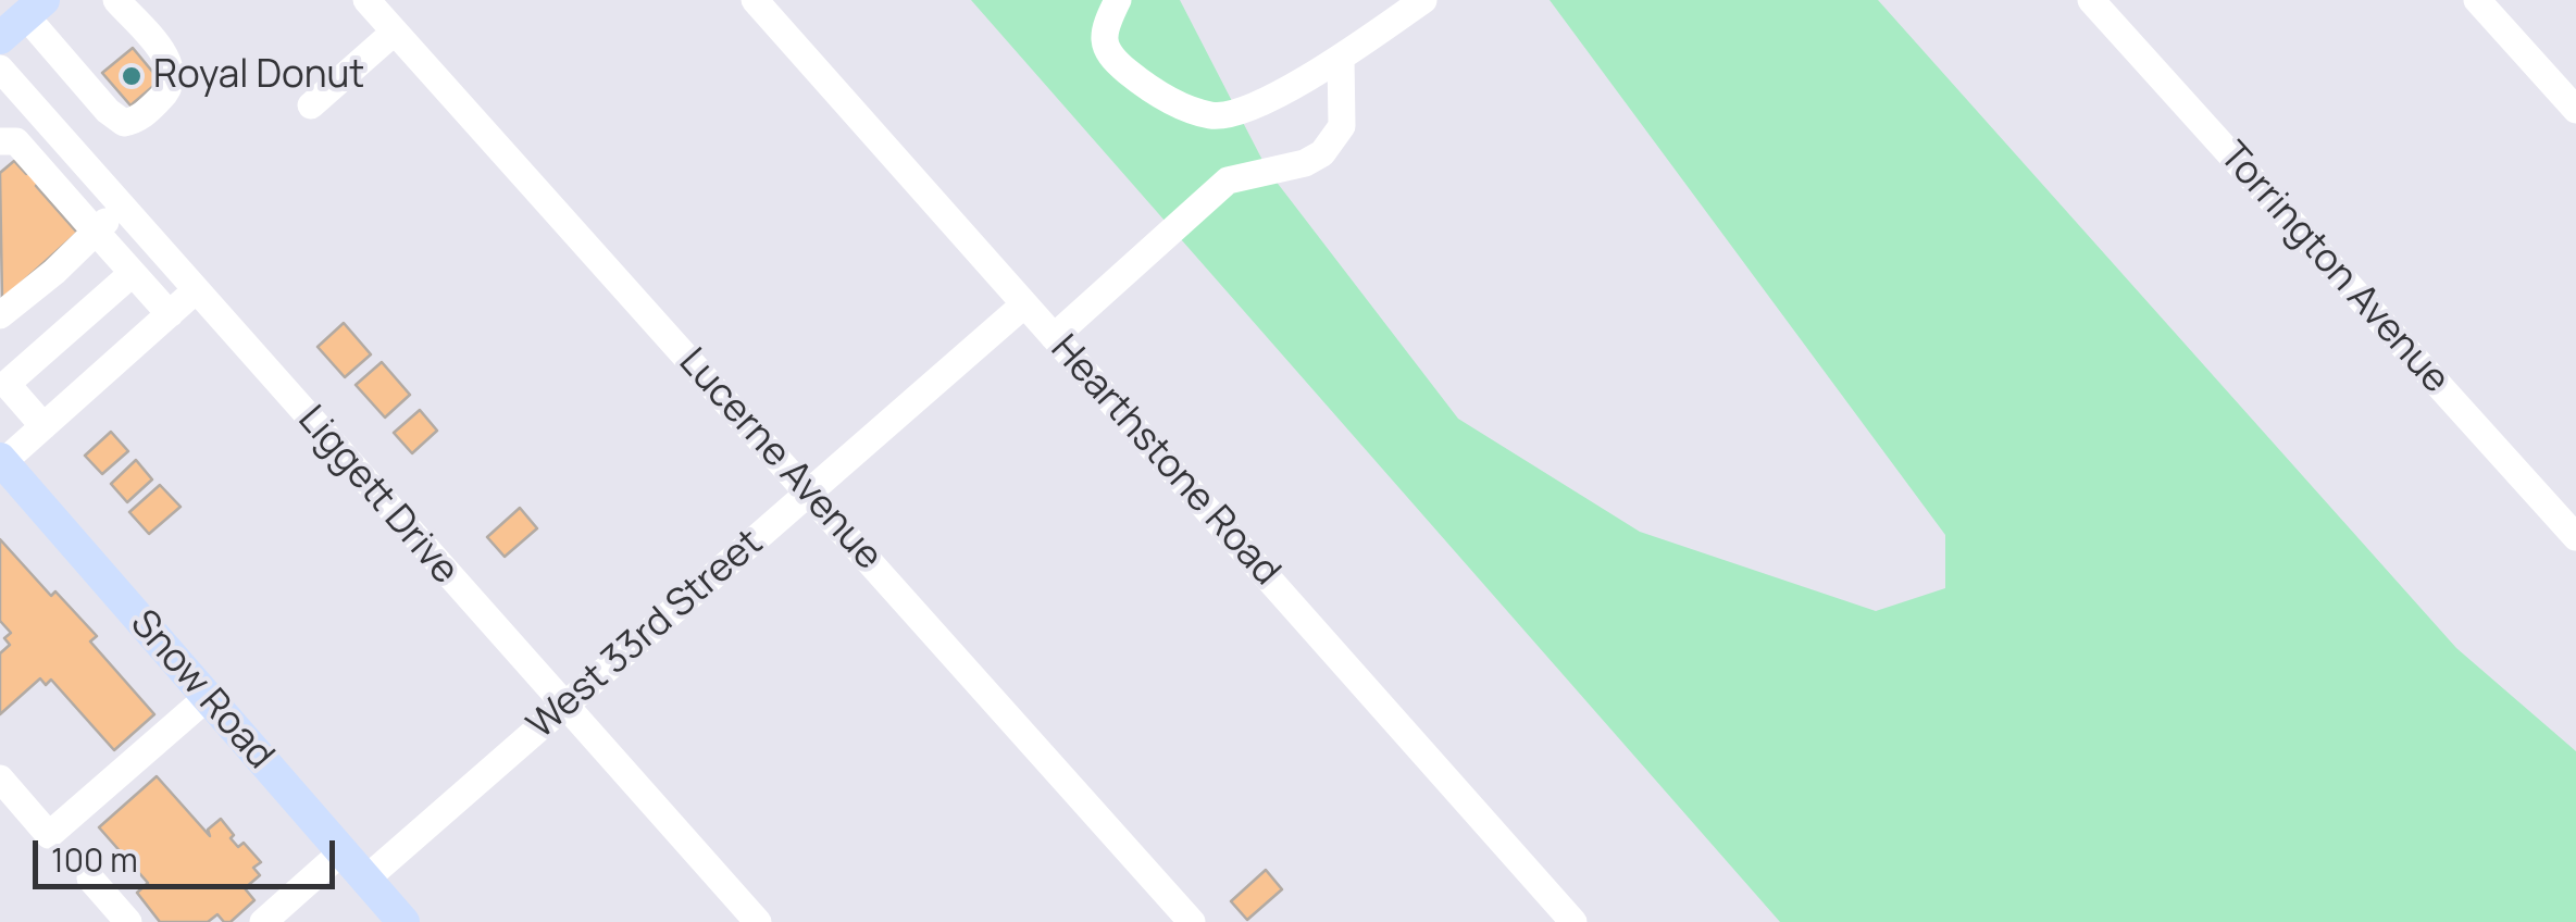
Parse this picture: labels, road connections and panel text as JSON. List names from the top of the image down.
{
  "streets": {
    "main road": ["Snow Road"],
    "street": [
      "Torrington Avenue",
      "Lucerne Avenue",
      "Hearthstone Road",
      "Liggett Drive",
      "West 33rd Street"
    ]
  },
  "crossings": [
    ["Lucerne Avenue", "West 33rd Street"],
    ["Hearthstone Road", "West 33rd Street"],
    ["Liggett Drive", "West 33rd Street"],
    ["West 33rd Street", "Snow Road"]
  ],
  "places": ["Royal Donut"],
  "scale_bar": "100 m"
}
